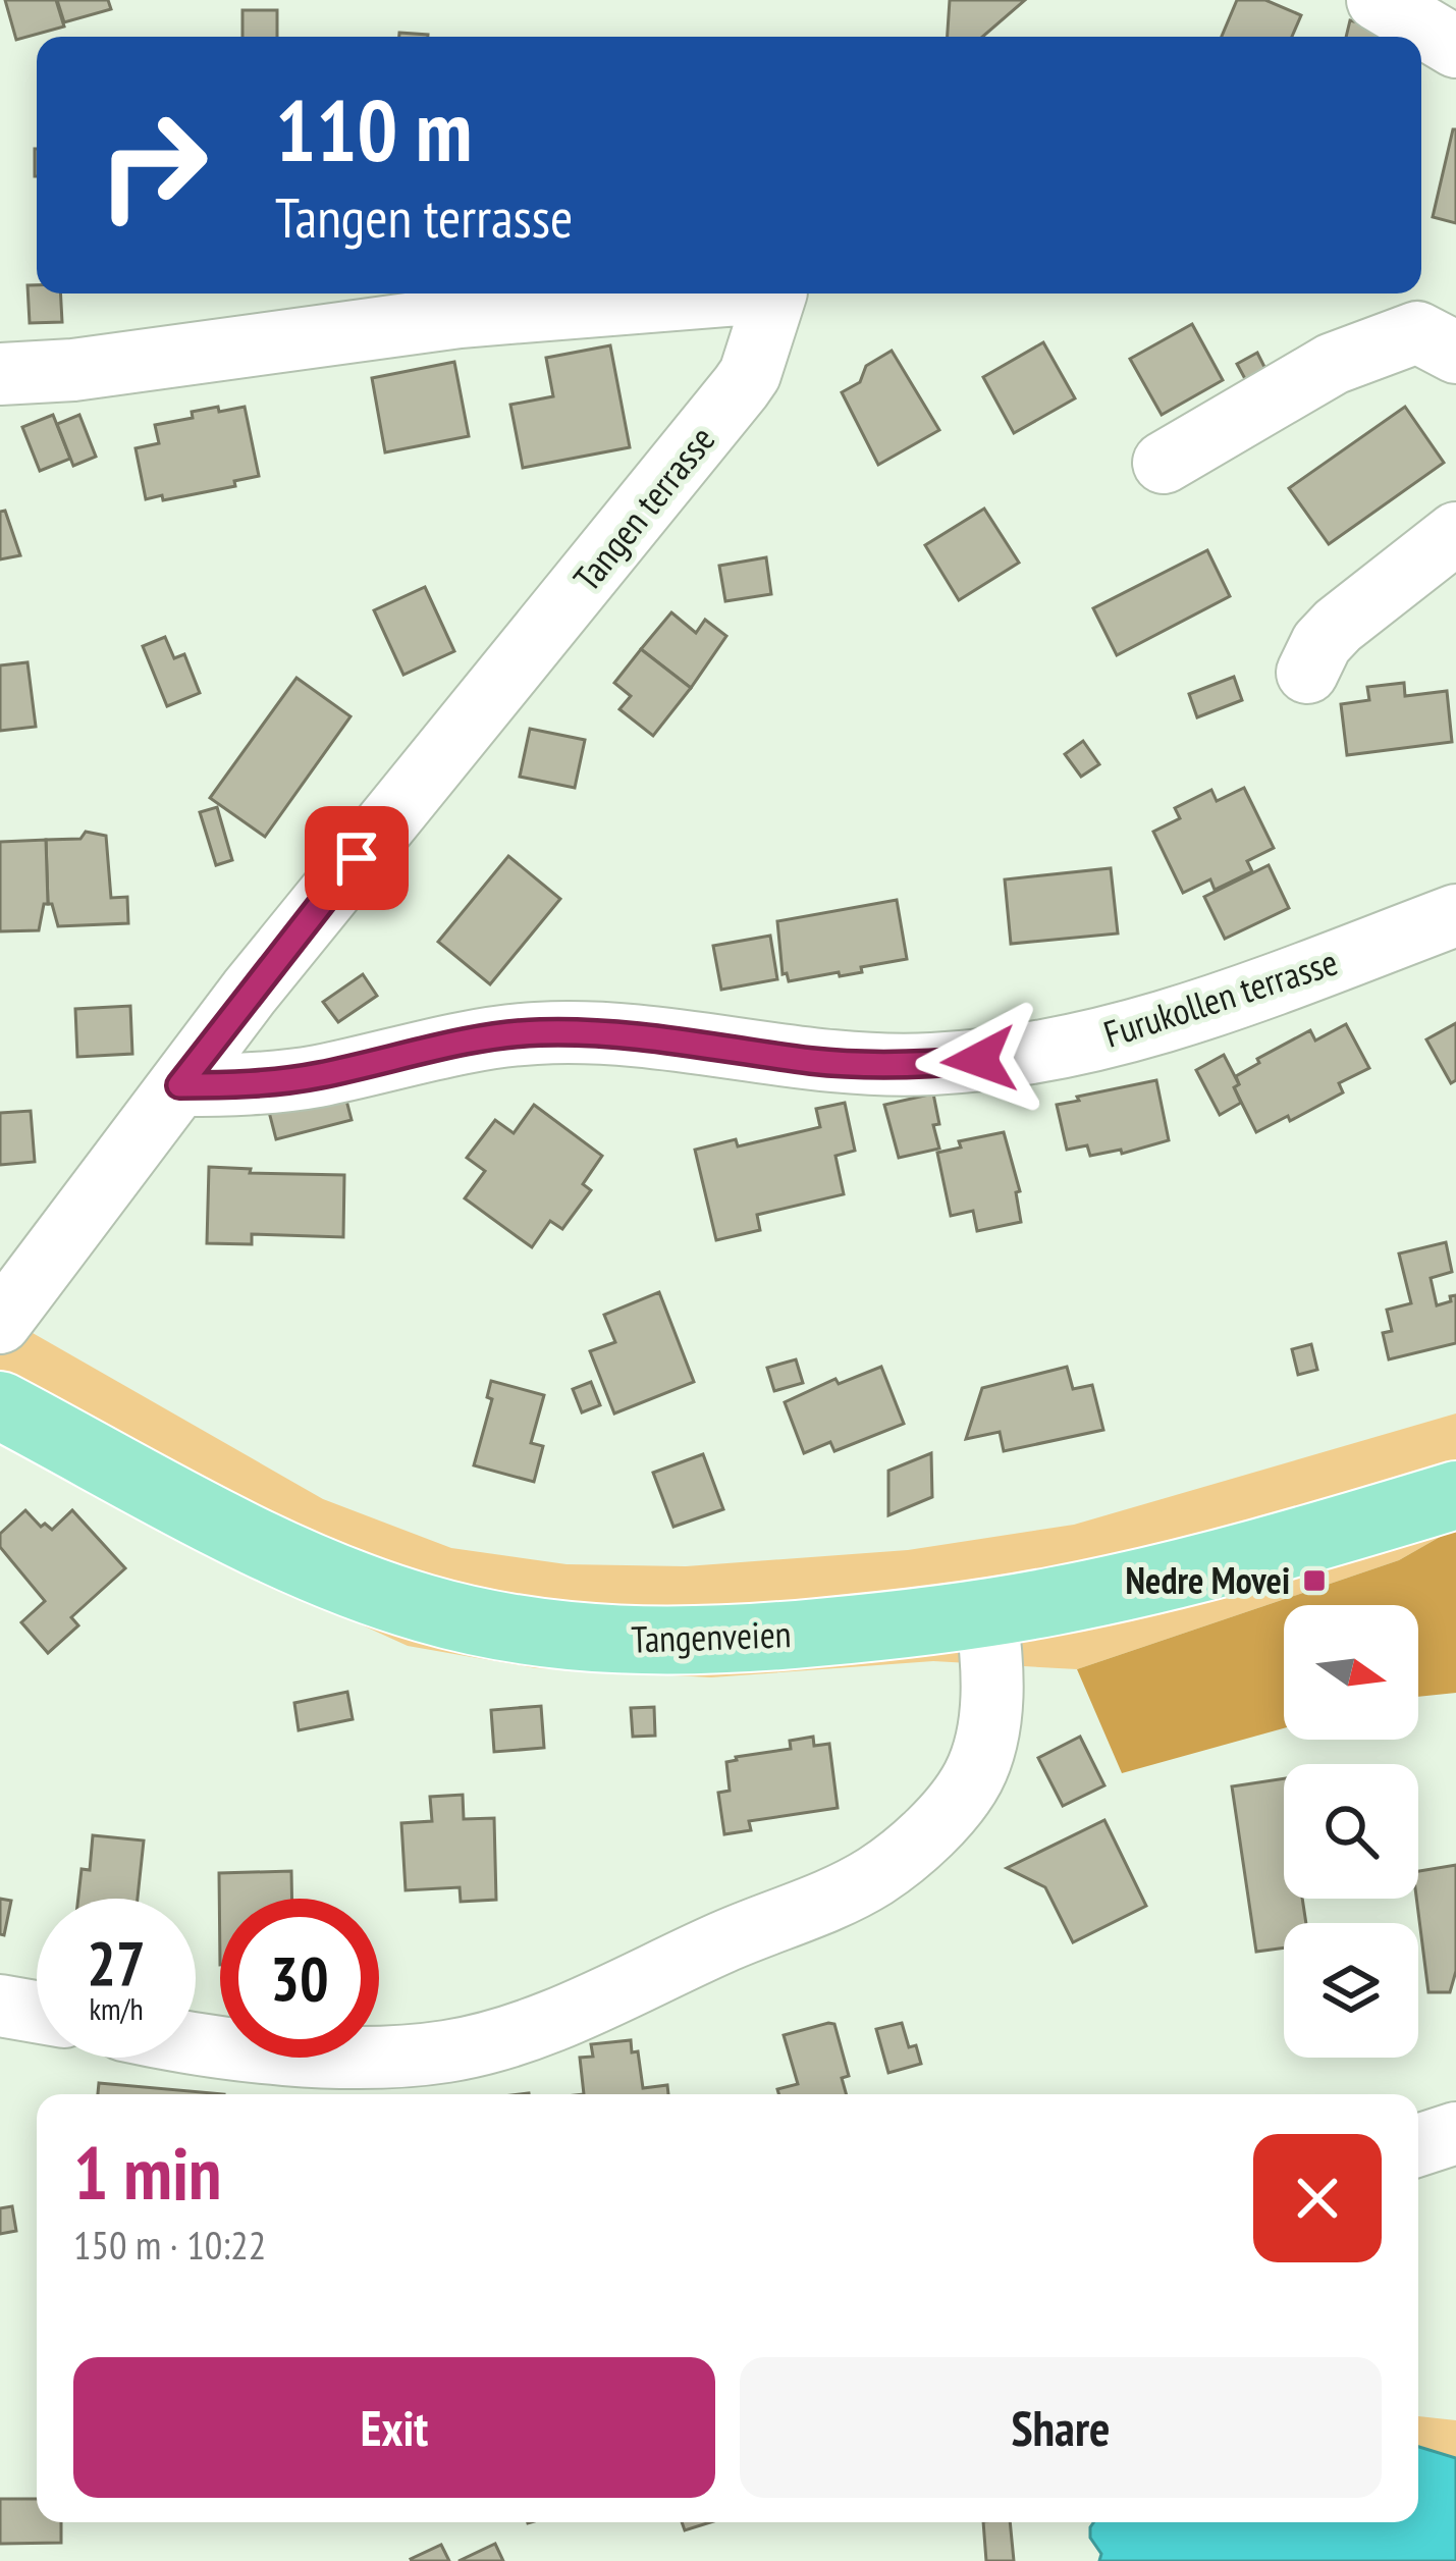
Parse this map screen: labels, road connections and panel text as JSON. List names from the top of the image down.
{
  "streets": {
    "main road": ["Tangenveien"],
    "street": ["Tangen terrasse", "Furukollen terrasse"]
  },
  "crossings": [
    ["Tangen terrasse", "Furukollen terrasse"]
  ],
  "places": {
    "transit": ["Nedre Movei"]
  },
  "north": "right",
  "page": {
    "turn": ["110 m", "Tangen terrasse"],
    "speed": "27 km/h",
    "limit": "30",
    "heading": ["1 min", "150 m · 10:22"],
    "buttons": ["Exit", "Share"]
  }
}
